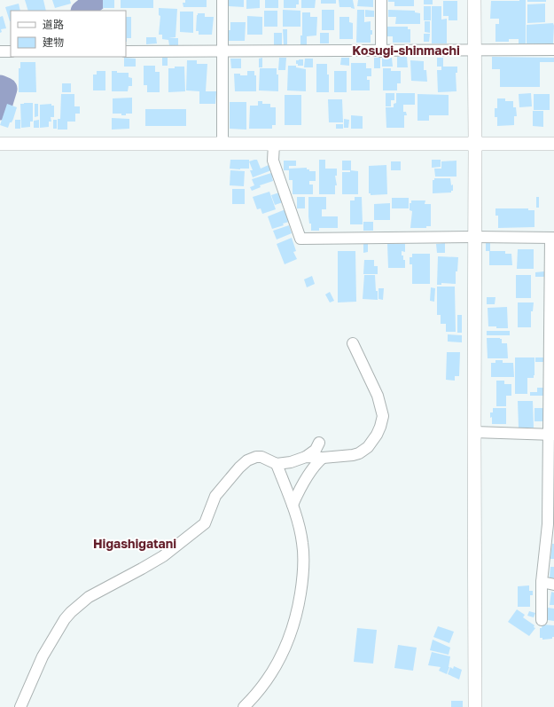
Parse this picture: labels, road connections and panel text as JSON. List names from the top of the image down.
{
  "districts": ["Kosugi-shinmachi", "Higashigatani"],
  "legend": ["道路", "建物"]
}
